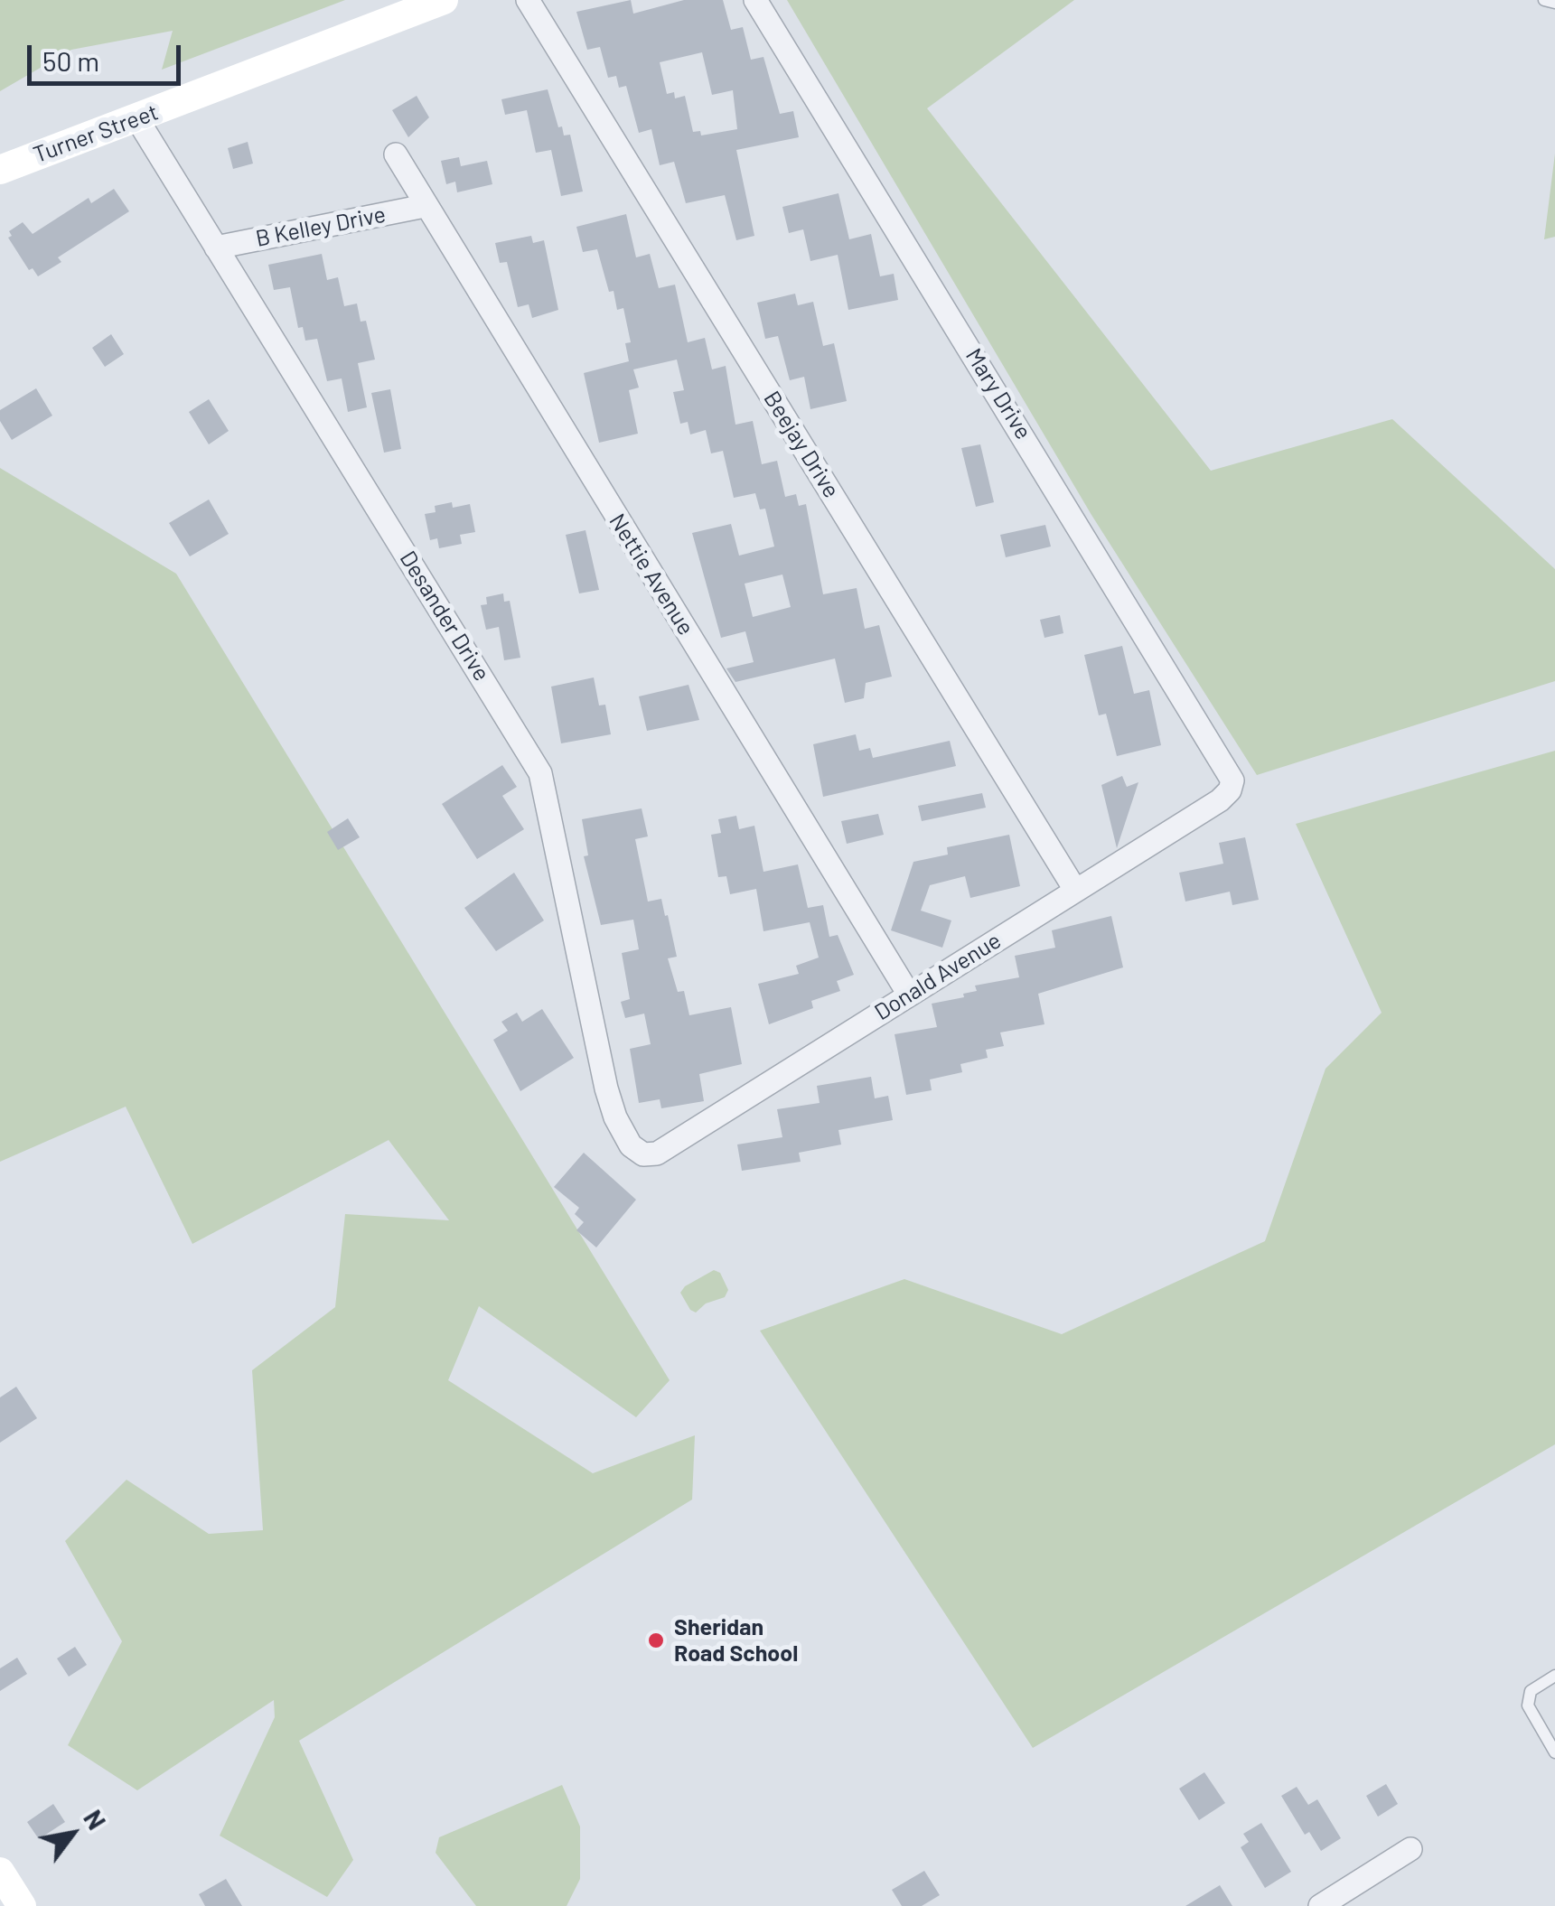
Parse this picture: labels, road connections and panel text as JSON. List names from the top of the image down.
{
  "streets": {
    "street": [
      "Turner Street",
      "B Kelley Drive",
      "Mary Drive",
      "Beejay Drive",
      "Nettie Avenue",
      "Desander Drive",
      "Donald Avenue"
    ]
  },
  "crossings": [
    ["Turner Street", "Desander Drive"],
    ["B Kelley Drive", "Nettie Avenue"],
    ["B Kelley Drive", "Desander Drive"],
    ["Mary Drive", "Donald Avenue"],
    ["Beejay Drive", "Donald Avenue"],
    ["Nettie Avenue", "Donald Avenue"],
    ["Desander Drive", "Donald Avenue"]
  ],
  "places": ["Sheridan Road School"],
  "scale_bar": "50 m",
  "north": "top right"
}
